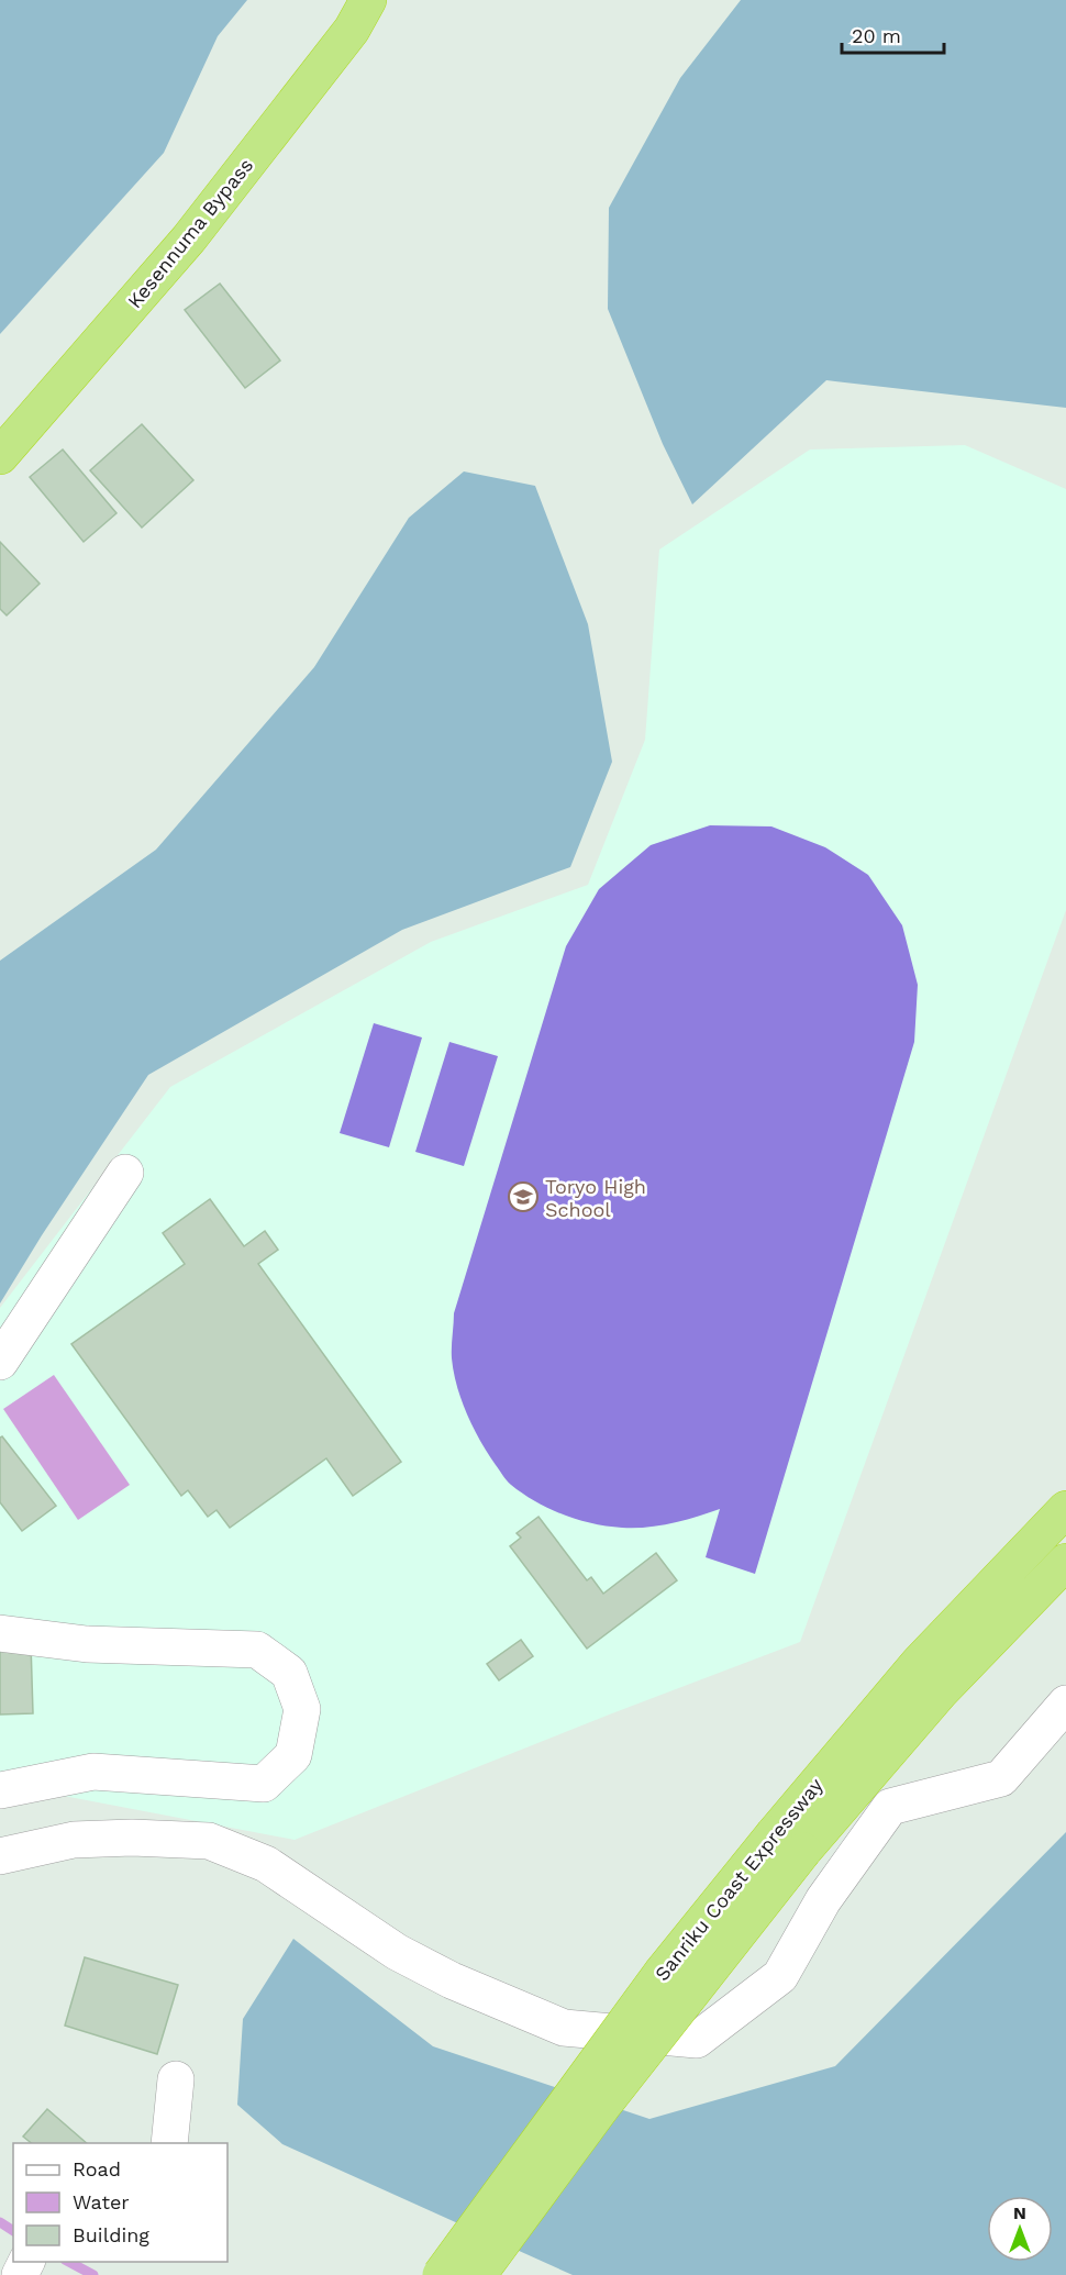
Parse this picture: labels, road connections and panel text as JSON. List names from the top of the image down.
{
  "streets": {
    "highway": ["Kesennuma Bypass", "Sanriku Coast Expressway"]
  },
  "places": {
    "school or university": ["Toryo High School"]
  },
  "legend": ["Road", "Water", "Building"],
  "scale_bar": "20 m",
  "north": "top"
}
